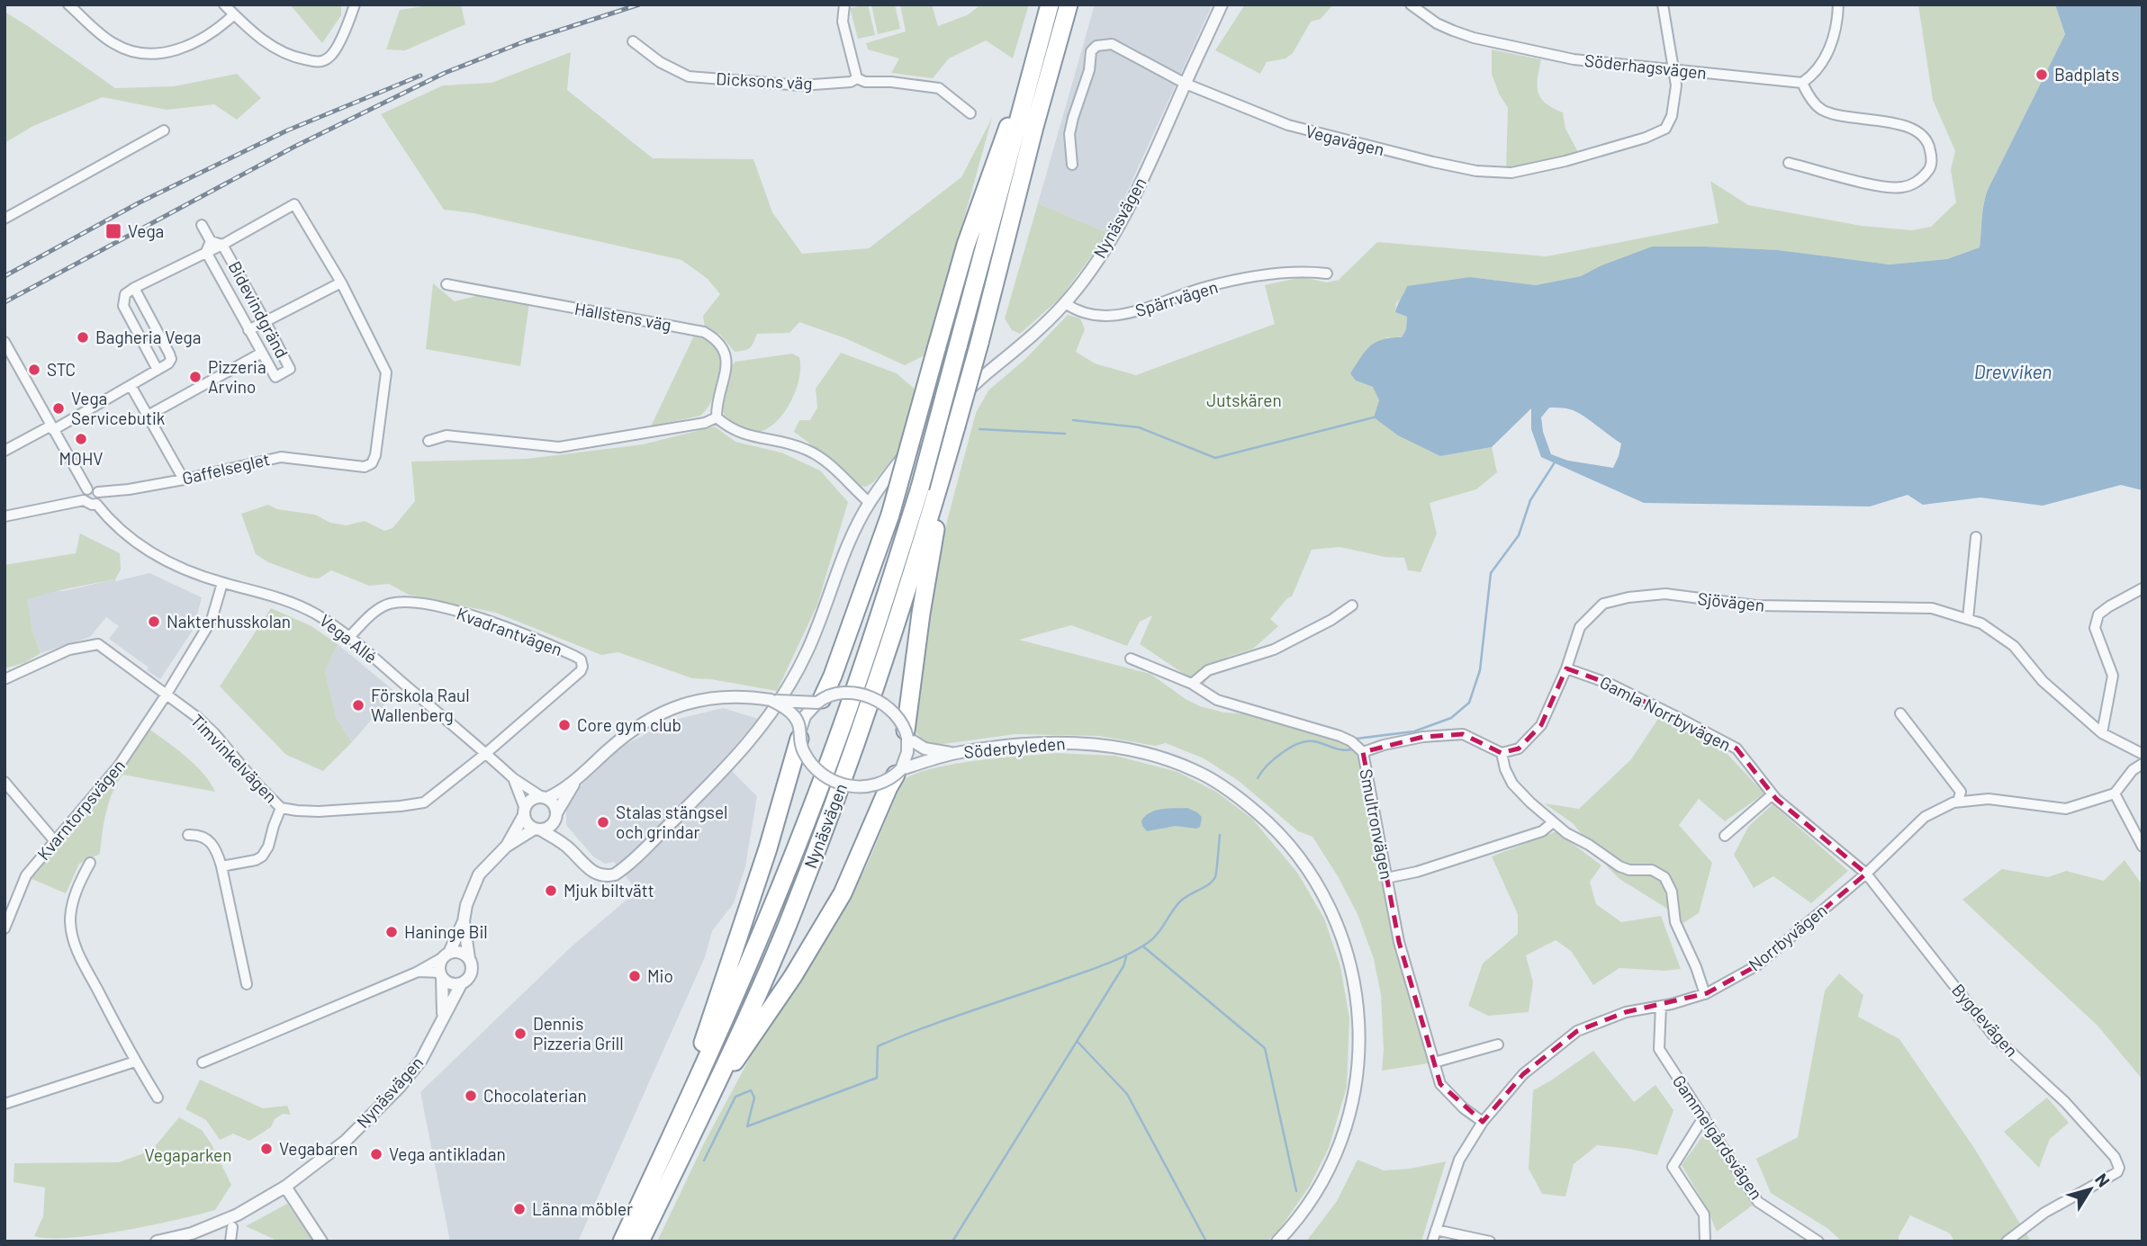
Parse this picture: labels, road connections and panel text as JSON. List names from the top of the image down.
{
  "streets": {
    "highway": ["Nynäsvägen"],
    "street": [
      "Söderhagsvägen",
      "Dicksons väg",
      "Vegavägen",
      "Spärrvägen",
      "Bidevindgränd",
      "Hallstens väg",
      "Gaffelseglet",
      "Sjövägen",
      "Kvadrantvägen",
      "Vega Allé",
      "Gamla Norrbyvägen",
      "Söderbyleden",
      "Timvinkelvägen",
      "Kvarntorpsvägen",
      "Smultronvägen",
      "Norrbyvägen",
      "Bygdevägen",
      "Gammelgårdsvägen"
    ]
  },
  "crossings": [
    ["Söderhagsvägen", "Vegavägen"],
    ["Vegavägen", "Nynäsvägen"],
    ["Nynäsvägen", "Spärrvägen"],
    ["Nynäsvägen", "Vega Allé"],
    ["Bidevindgränd", "Gaffelseglet"],
    ["Gaffelseglet", "Vega Allé"],
    ["Sjövägen", "Gamla Norrbyvägen"],
    ["Kvadrantvägen", "Vega Allé"],
    ["Kvadrantvägen", "Timvinkelvägen"],
    ["Vega Allé", "Timvinkelvägen"],
    ["Vega Allé", "Kvarntorpsvägen"],
    ["Gamla Norrbyvägen", "Norrbyvägen"],
    ["Gamla Norrbyvägen", "Bygdevägen"],
    ["Timvinkelvägen", "Kvarntorpsvägen"],
    ["Smultronvägen", "Norrbyvägen"],
    ["Norrbyvägen", "Bygdevägen"],
    ["Norrbyvägen", "Gammelgårdsvägen"]
  ],
  "water": ["Drevviken"],
  "parks": ["Jutskären", "Vegaparken"],
  "places": {
    "other": [
      "Badplats",
      "Bagheria Vega",
      "STC",
      "Pizzeria Arvino",
      "Vega Servicebutik",
      "MOHV",
      "Nakterhusskolan",
      "Förskola Raul Wallenberg",
      "Core gym club",
      "Stalas stängsel och grindar",
      "Mjuk biltvätt",
      "Haninge Bil",
      "Mio",
      "Dennis Pizzeria Grill",
      "Chocolaterian",
      "Vegabaren",
      "Vega antikladan",
      "Länna möbler"
    ],
    "transit": ["Vega"]
  },
  "north": "top right"
}
